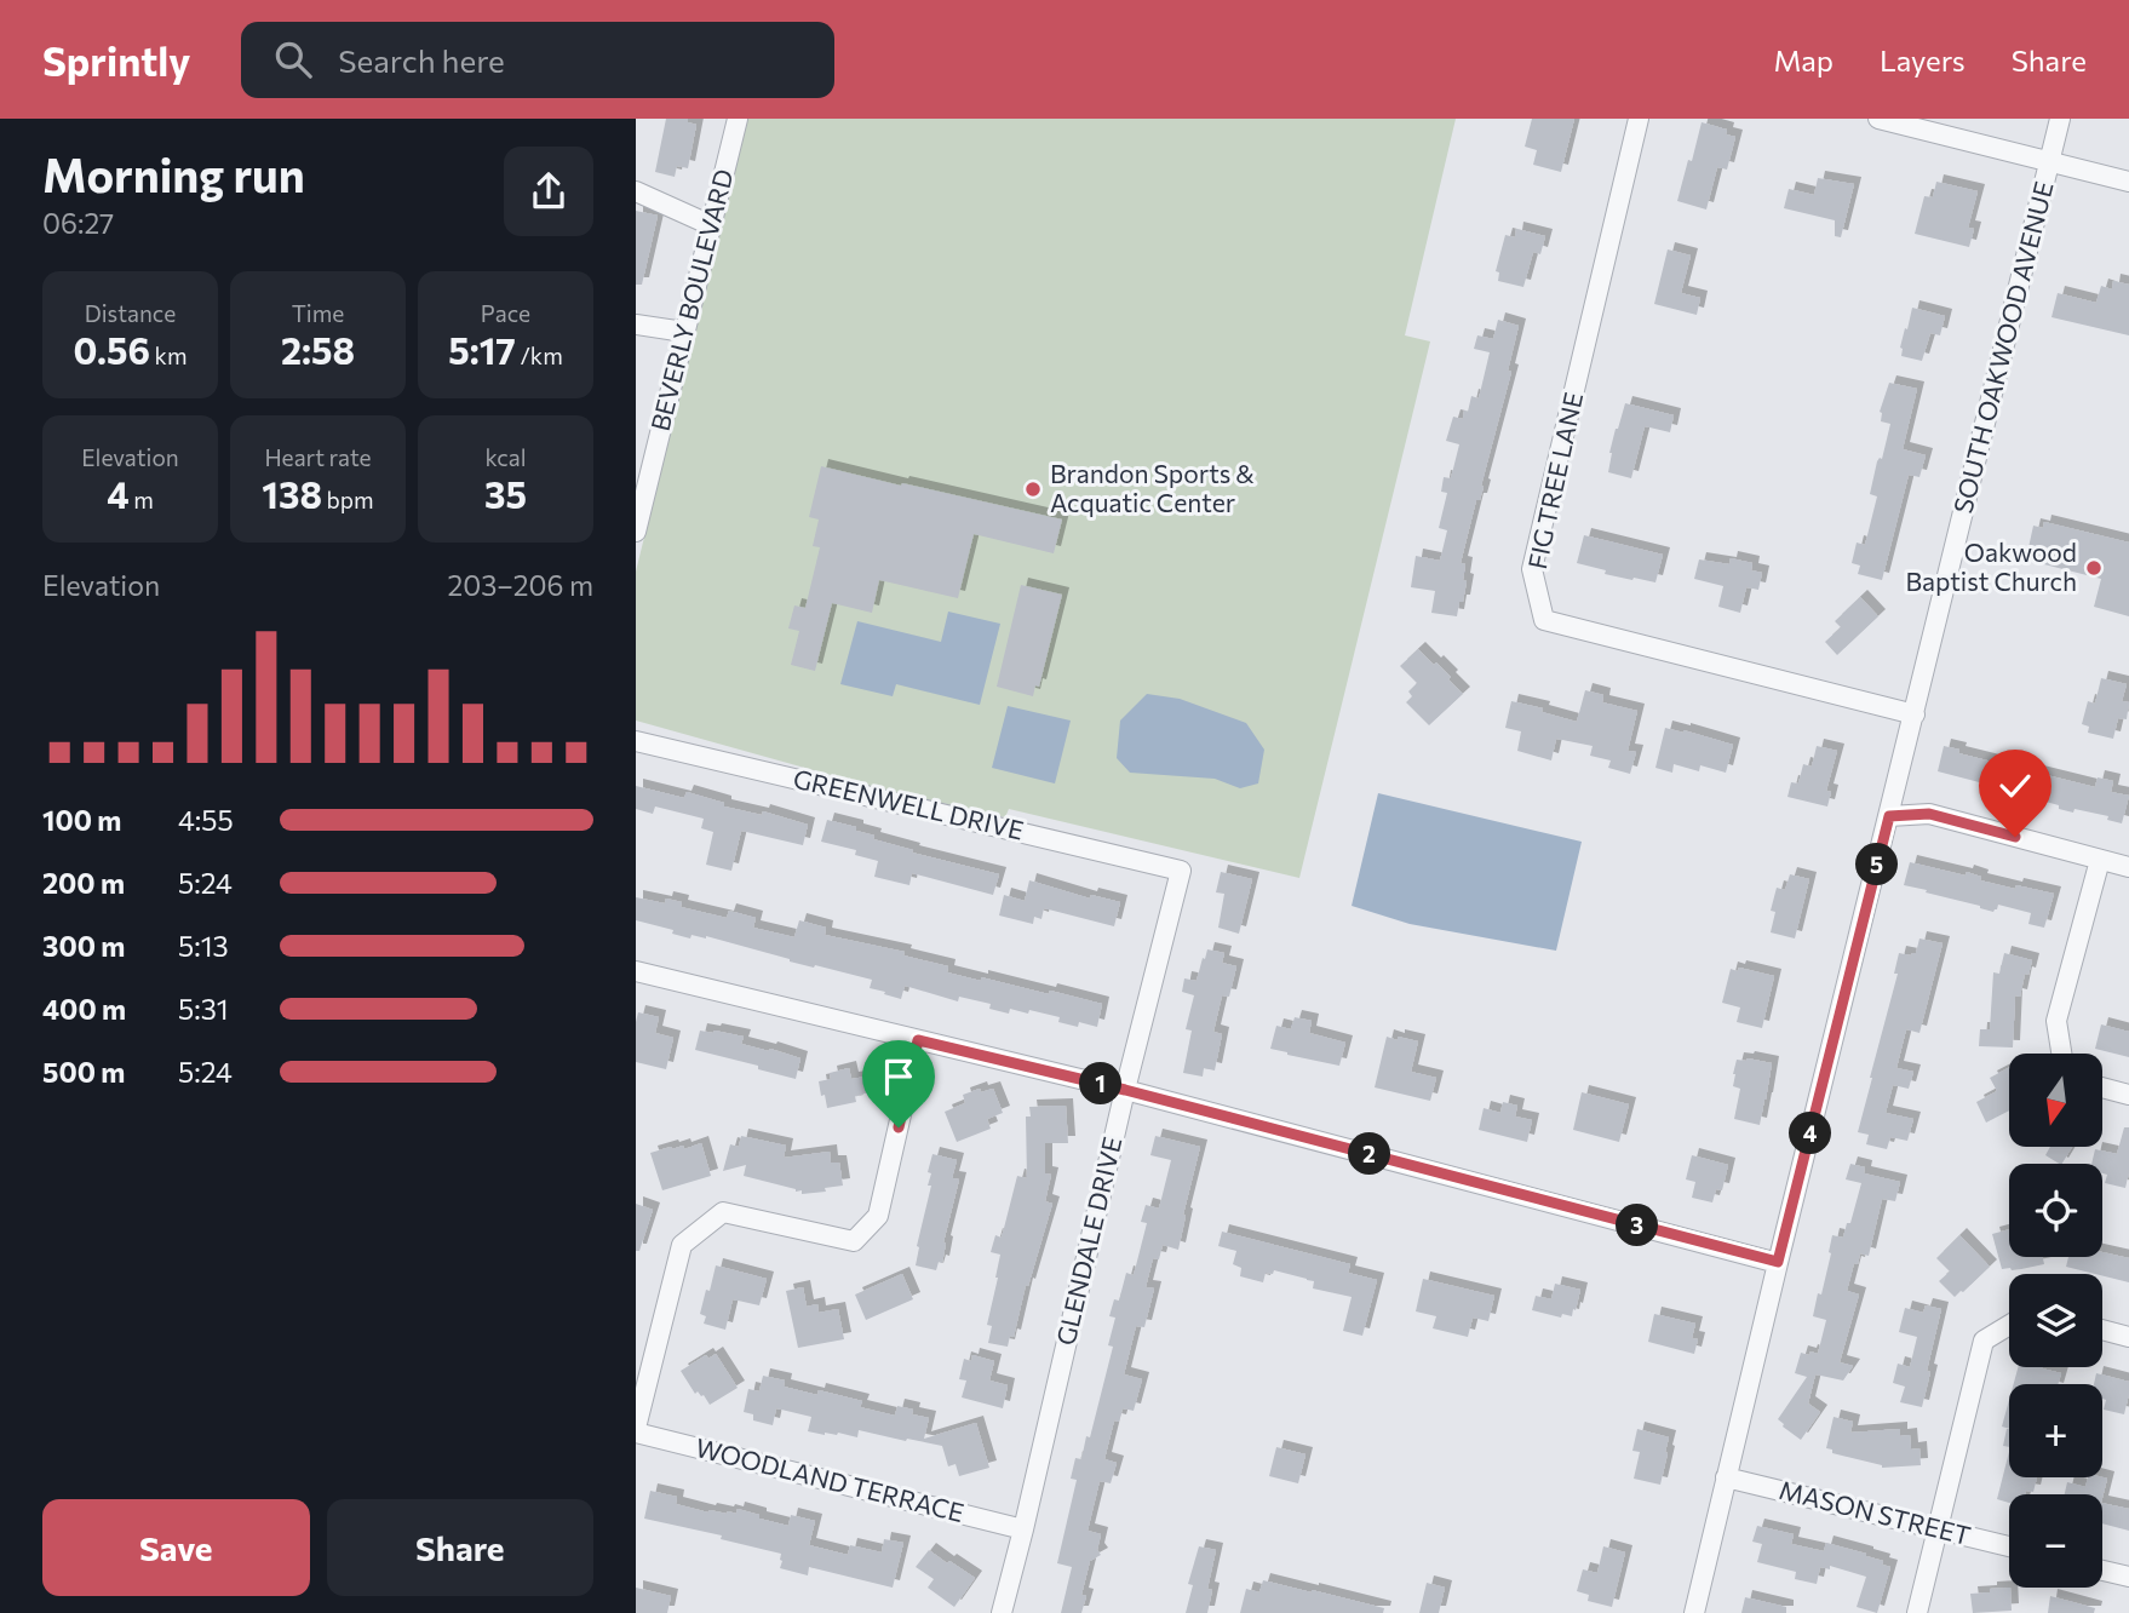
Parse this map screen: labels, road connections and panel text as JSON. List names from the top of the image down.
{
  "streets": {
    "street": [
      "BEVERLY BOULEVARD",
      "SOUTH OAKWOOD AVENUE",
      "FIG TREE LANE",
      "GREENWELL DRIVE",
      "GLENDALE DRIVE",
      "WOODLAND TERRACE",
      "MASON STREET"
    ]
  },
  "crossings": [
    ["SOUTH OAKWOOD AVENUE", "FIG TREE LANE"],
    ["SOUTH OAKWOOD AVENUE", "MASON STREET"],
    ["GREENWELL DRIVE", "GLENDALE DRIVE"],
    ["GLENDALE DRIVE", "WOODLAND TERRACE"]
  ],
  "places": ["Brandon Sports & Acquatic Center", "Oakwood Baptist Church"],
  "north": "bottom",
  "page": {
    "header": "Sprintly",
    "search": "Search here",
    "nav": ["Map", "Layers", "Share"],
    "heading": ["Morning run", "06:27"],
    "stats": [
      ["Distance", "0.56 km"],
      ["Time", "2:58"],
      ["Pace", "5:17 /km"],
      ["Elevation", "4 m"],
      ["Heart rate", "138 bpm"],
      ["kcal", "35"]
    ],
    "chart": ["Elevation", "203–206 m"],
    "list": [
      {
        "name": "100 m",
        "note": "4:55"
      },
      {
        "name": "200 m",
        "note": "5:24"
      },
      {
        "name": "300 m",
        "note": "5:13"
      },
      {
        "name": "400 m",
        "note": "5:31"
      },
      {
        "name": "500 m",
        "note": "5:24"
      }
    ],
    "pins": [
      "5",
      "1",
      "4",
      "2",
      "3"
    ],
    "map_buttons": ["+", "−"],
    "buttons": ["Save", "Share"]
  }
}
